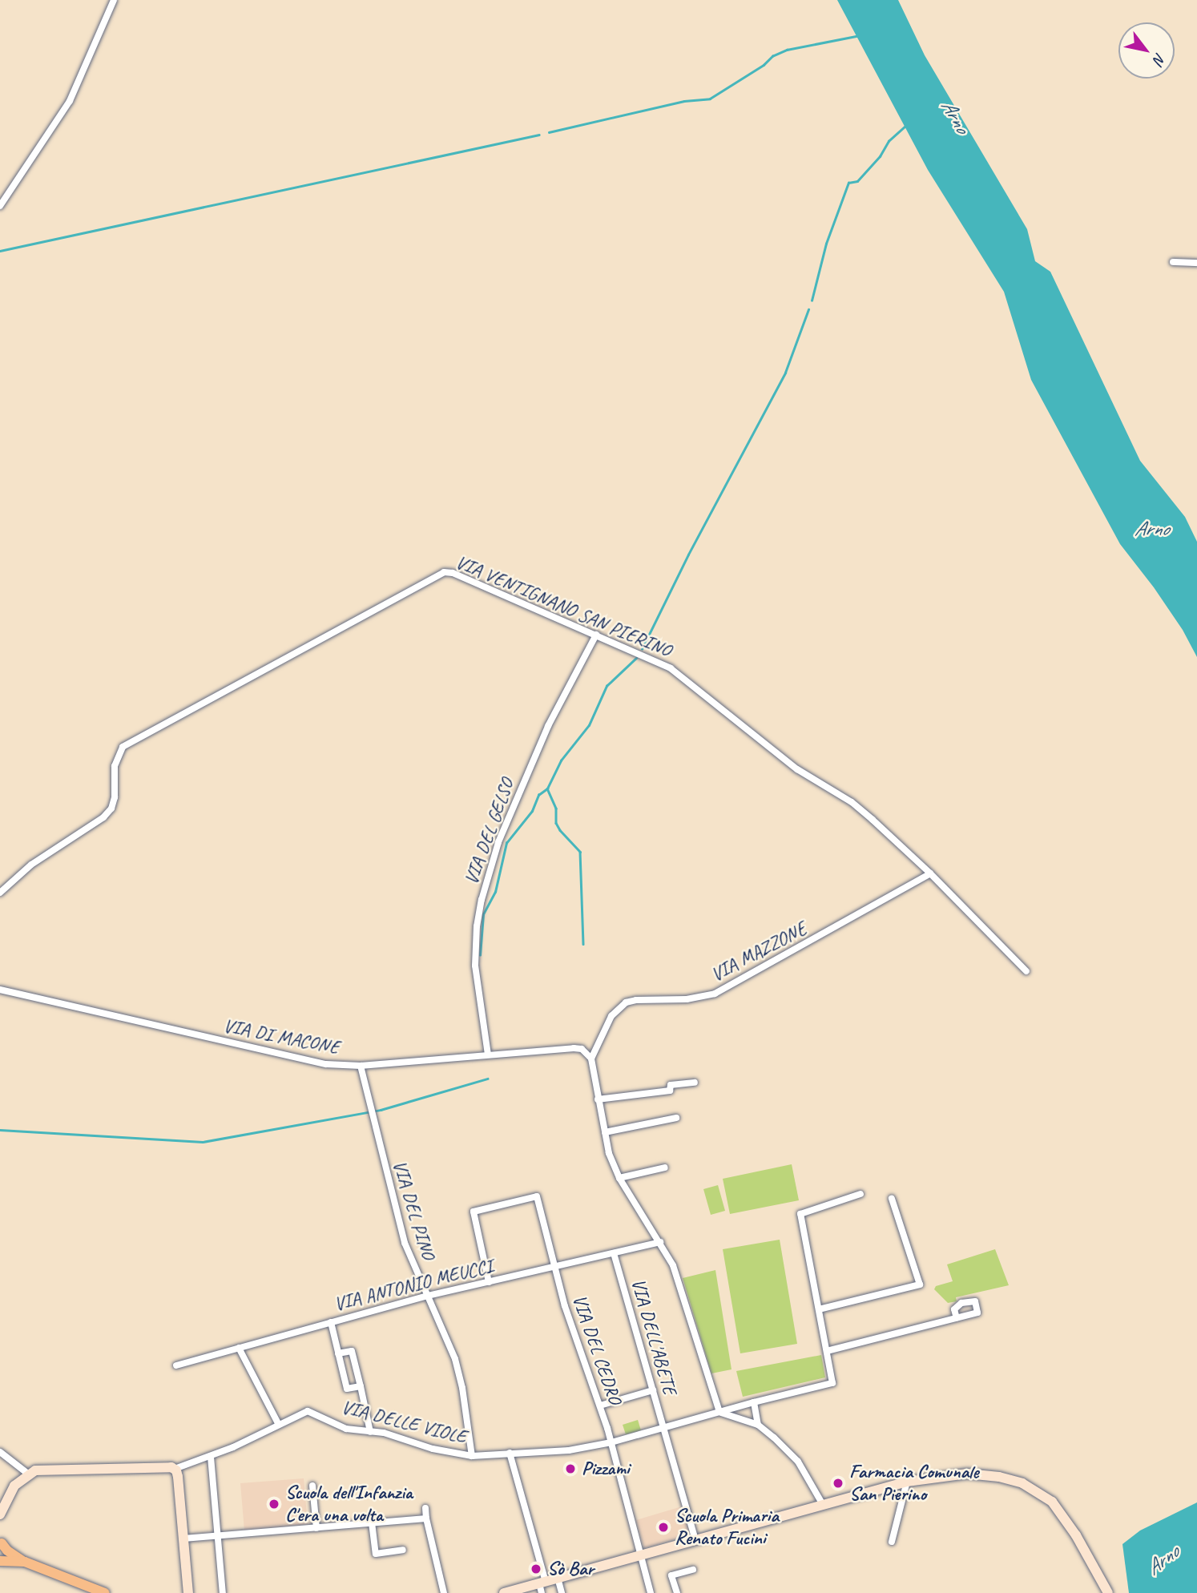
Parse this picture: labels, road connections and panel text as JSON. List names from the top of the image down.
{
  "streets": {
    "street": [
      "VIA VENTIGNANO SAN PIERINO",
      "VIA DEL GELSO",
      "VIA MAZZONE",
      "VIA DI MACONE",
      "VIA DEL PINO",
      "VIA ANTONIO MEUCCI",
      "VIA DELL'ABETE",
      "VIA DEL CEDRO",
      "VIA DELLE VIOLE"
    ]
  },
  "crossings": [
    ["VIA VENTIGNANO SAN PIERINO", "VIA DEL GELSO"],
    ["VIA VENTIGNANO SAN PIERINO", "VIA MAZZONE"],
    ["VIA DEL GELSO", "VIA DI MACONE"],
    ["VIA MAZZONE", "VIA DI MACONE"],
    ["VIA DI MACONE", "VIA DEL PINO"],
    ["VIA DEL PINO", "VIA ANTONIO MEUCCI"],
    ["VIA DEL PINO", "VIA DELLE VIOLE"],
    ["VIA ANTONIO MEUCCI", "VIA DELL'ABETE"],
    ["VIA ANTONIO MEUCCI", "VIA DEL CEDRO"],
    ["VIA DELL'ABETE", "VIA DELLE VIOLE"],
    ["VIA DEL CEDRO", "VIA DELLE VIOLE"]
  ],
  "water": ["Arno"],
  "places": [
    "Pizzami",
    "Farmacia Comunale San Pierino",
    "Scuola dell'Infanzia C'era una volta",
    "Scuola Primaria Renato Fucini",
    "Sò Bar"
  ],
  "north": "bottom right"
}
